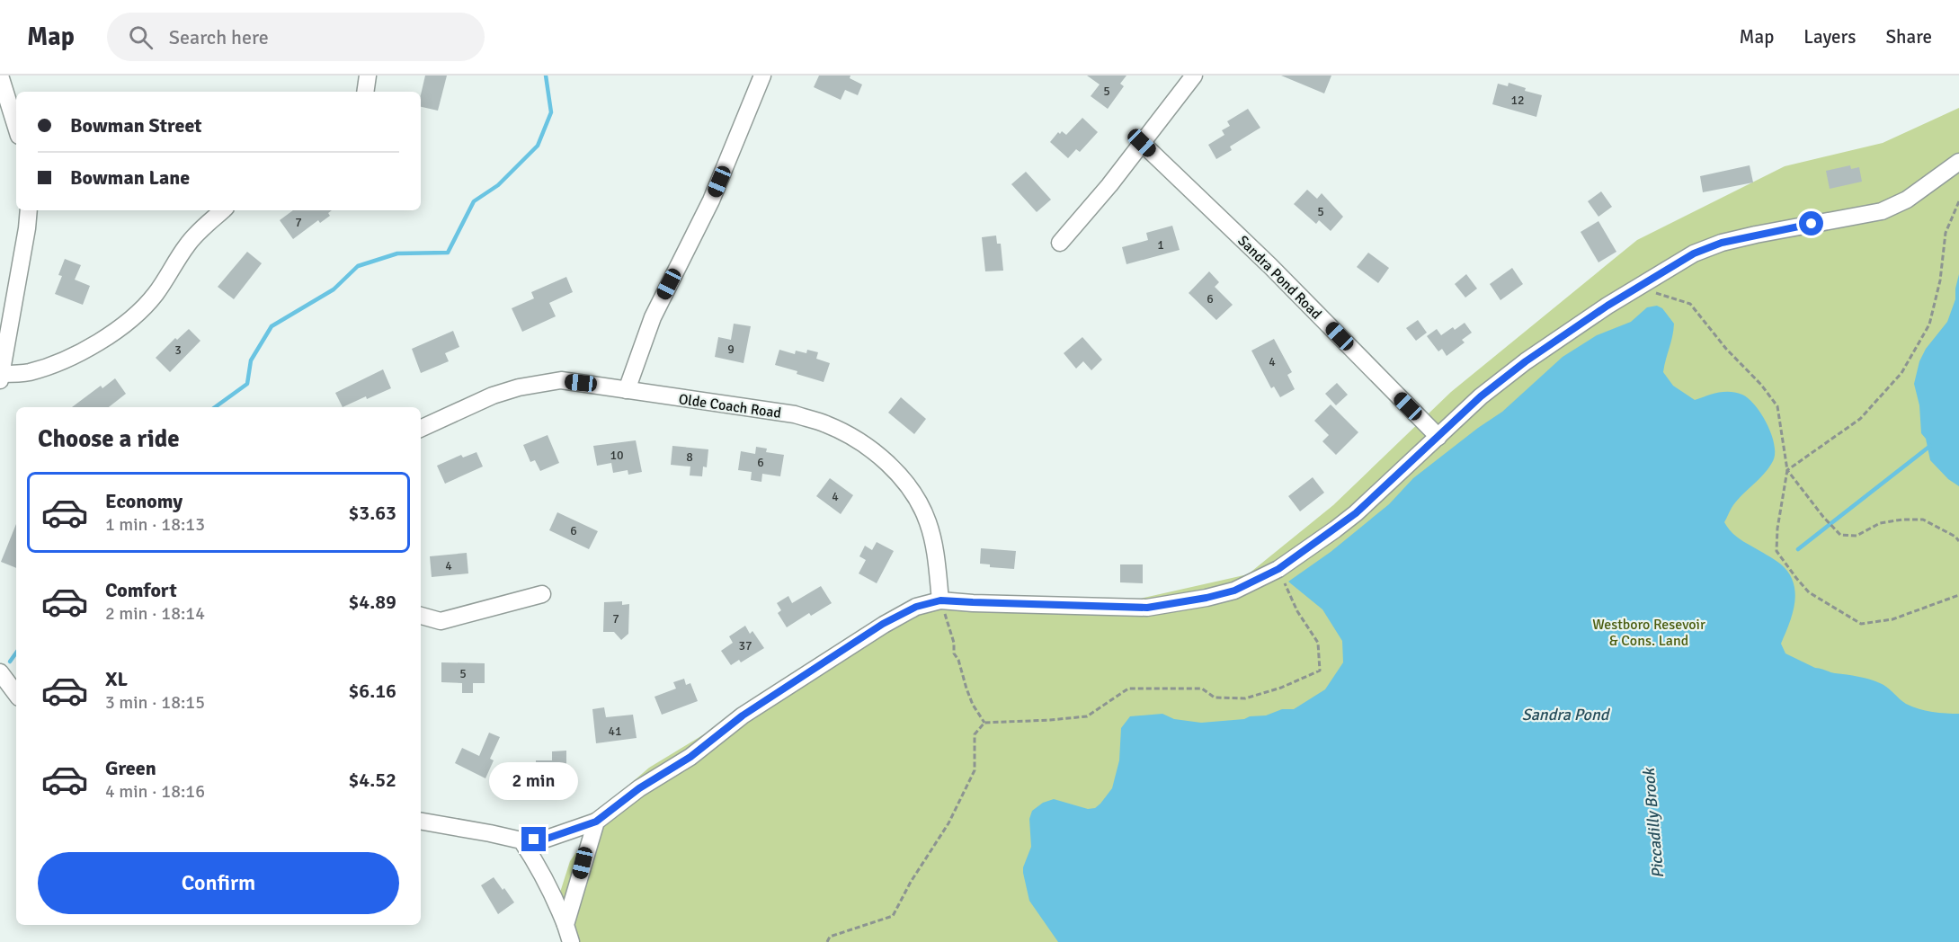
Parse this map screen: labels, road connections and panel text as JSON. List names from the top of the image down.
{
  "streets": {
    "street": ["Sandra Pond Road", "Olde Coach Road"]
  },
  "water": ["Sandra Pond", "Piccadilly Brook"],
  "parks": ["Westboro Resevoir & Cons. Land"],
  "house_numbers": [
    "5",
    "12",
    "5",
    "7",
    "1",
    "6",
    "9",
    "3",
    "4",
    "10",
    "8",
    "6",
    "4",
    "6",
    "4",
    "7",
    "37",
    "5",
    "41"
  ],
  "page": {
    "header": "Map",
    "search": "Search here",
    "nav": ["Map", "Layers", "Share"],
    "banner": ["Bowman Street", "Bowman Lane"],
    "heading": "Choose a ride",
    "list": [
      {
        "name": "Economy",
        "note": "1 min · 18:13",
        "value": "$3.63"
      },
      {
        "name": "Comfort",
        "note": "2 min · 18:14",
        "value": "$4.89"
      },
      {
        "name": "XL",
        "note": "3 min · 18:15",
        "value": "$6.16"
      },
      {
        "name": "Green",
        "note": "4 min · 18:16",
        "value": "$4.52"
      }
    ],
    "bubble": "2 min",
    "buttons": "Confirm"
  }
}
